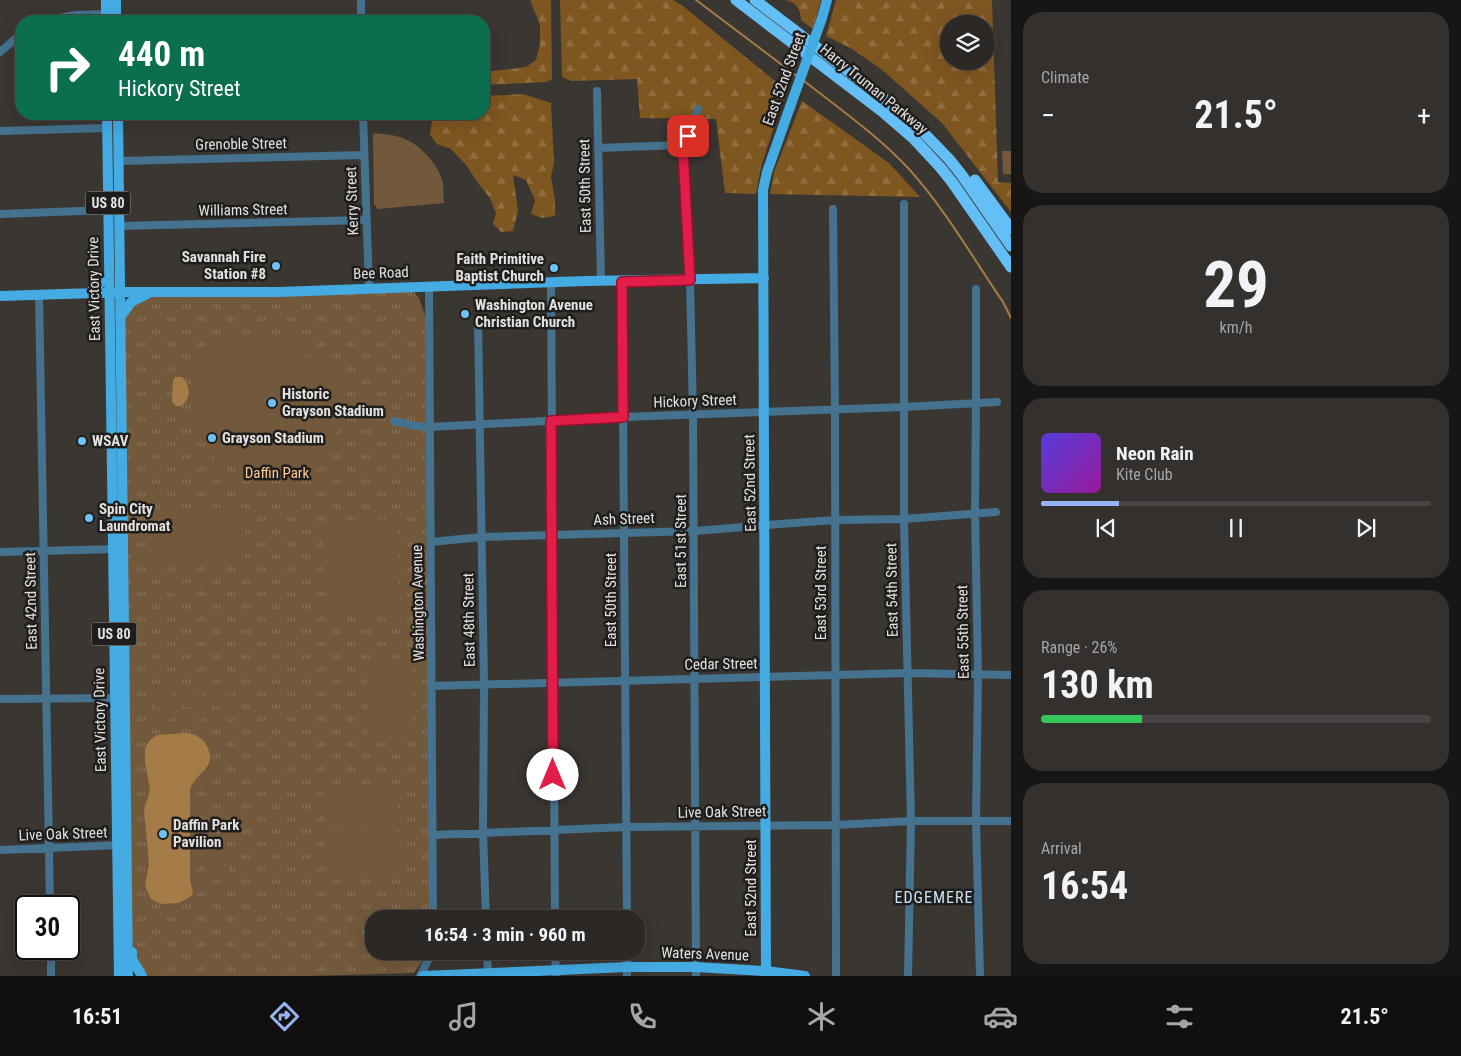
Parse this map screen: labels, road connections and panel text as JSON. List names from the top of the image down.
{
  "streets": {
    "highway": ["Harry Truman Parkway"],
    "main road": [
      "East 52nd Street",
      "US 80",
      "Bee Road",
      "East Victory Drive",
      "Waters Avenue"
    ],
    "street": [
      "Grenoble Street",
      "East 50th Street",
      "Kerry Street",
      "Williams Street",
      "Hickory Street",
      "Ash Street",
      "East 51st Street",
      "East 54th Street",
      "East 53rd Street",
      "East 42nd Street",
      "Washington Avenue",
      "East 48th Street",
      "East 55th Street",
      "Cedar Street",
      "Live Oak Street"
    ]
  },
  "crossings": [
    ["East 52nd Street", "Bee Road"],
    ["East 52nd Street", "Hickory Street"],
    ["East 52nd Street", "Ash Street"],
    ["East 52nd Street", "Cedar Street"],
    ["East 52nd Street", "Live Oak Street"],
    ["East 52nd Street", "Waters Avenue"],
    ["Grenoble Street", "Kerry Street"],
    ["Grenoble Street", "East Victory Drive"],
    ["East 50th Street", "Bee Road"],
    ["East 50th Street", "Hickory Street"],
    ["East 50th Street", "Ash Street"],
    ["East 50th Street", "Cedar Street"],
    ["East 50th Street", "Live Oak Street"],
    ["Kerry Street", "Williams Street"],
    ["Kerry Street", "Bee Road"],
    ["Williams Street", "East Victory Drive"],
    ["Bee Road", "East Victory Drive"],
    ["Bee Road", "East 51st Street"],
    ["Bee Road", "East 42nd Street"],
    ["Bee Road", "Washington Avenue"],
    ["East Victory Drive", "Live Oak Street"],
    ["Hickory Street", "East 51st Street"],
    ["Hickory Street", "East 54th Street"],
    ["Hickory Street", "East 53rd Street"],
    ["Hickory Street", "Washington Avenue"],
    ["Hickory Street", "East 48th Street"],
    ["Hickory Street", "East 55th Street"],
    ["Ash Street", "East 51st Street"],
    ["Ash Street", "East 54th Street"],
    ["Ash Street", "East 53rd Street"],
    ["Ash Street", "Washington Avenue"],
    ["Ash Street", "East 48th Street"],
    ["Ash Street", "East 55th Street"],
    ["East 51st Street", "Cedar Street"],
    ["East 51st Street", "Live Oak Street"],
    ["East 51st Street", "Waters Avenue"],
    ["East 54th Street", "Cedar Street"],
    ["East 54th Street", "Live Oak Street"],
    ["East 53rd Street", "Cedar Street"],
    ["East 53rd Street", "Live Oak Street"],
    ["East 42nd Street", "Live Oak Street"],
    ["Washington Avenue", "Cedar Street"],
    ["Washington Avenue", "Live Oak Street"],
    ["East 48th Street", "Cedar Street"],
    ["East 48th Street", "Live Oak Street"],
    ["East 55th Street", "Cedar Street"],
    ["East 55th Street", "Live Oak Street"]
  ],
  "districts": ["EDGEMERE"],
  "parks": ["Daffin Park"],
  "places": [
    "Savannah Fire Station #8",
    "Faith Primitive Baptist Church",
    "Washington Avenue Christian Church",
    "Historic Grayson Stadium",
    "Grayson Stadium",
    "WSAV",
    "Spin City Laundromat",
    "Daffin Park Pavilion"
  ],
  "page": {
    "tile": [
      "Climate",
      ["29", "km/h"],
      ["Range · 26%", "130 km"],
      ["Arrival", "16:54"]
    ],
    "turn": ["440 m", "Hickory Street"],
    "heat": ["−", "21.5°", "+"],
    "song": ["Neon Rain", "Kite Club"],
    "limit": "30",
    "trip": "16:54 · 3 min · 960 m",
    "tabs": ["16:51", "21.5°"]
  }
}
